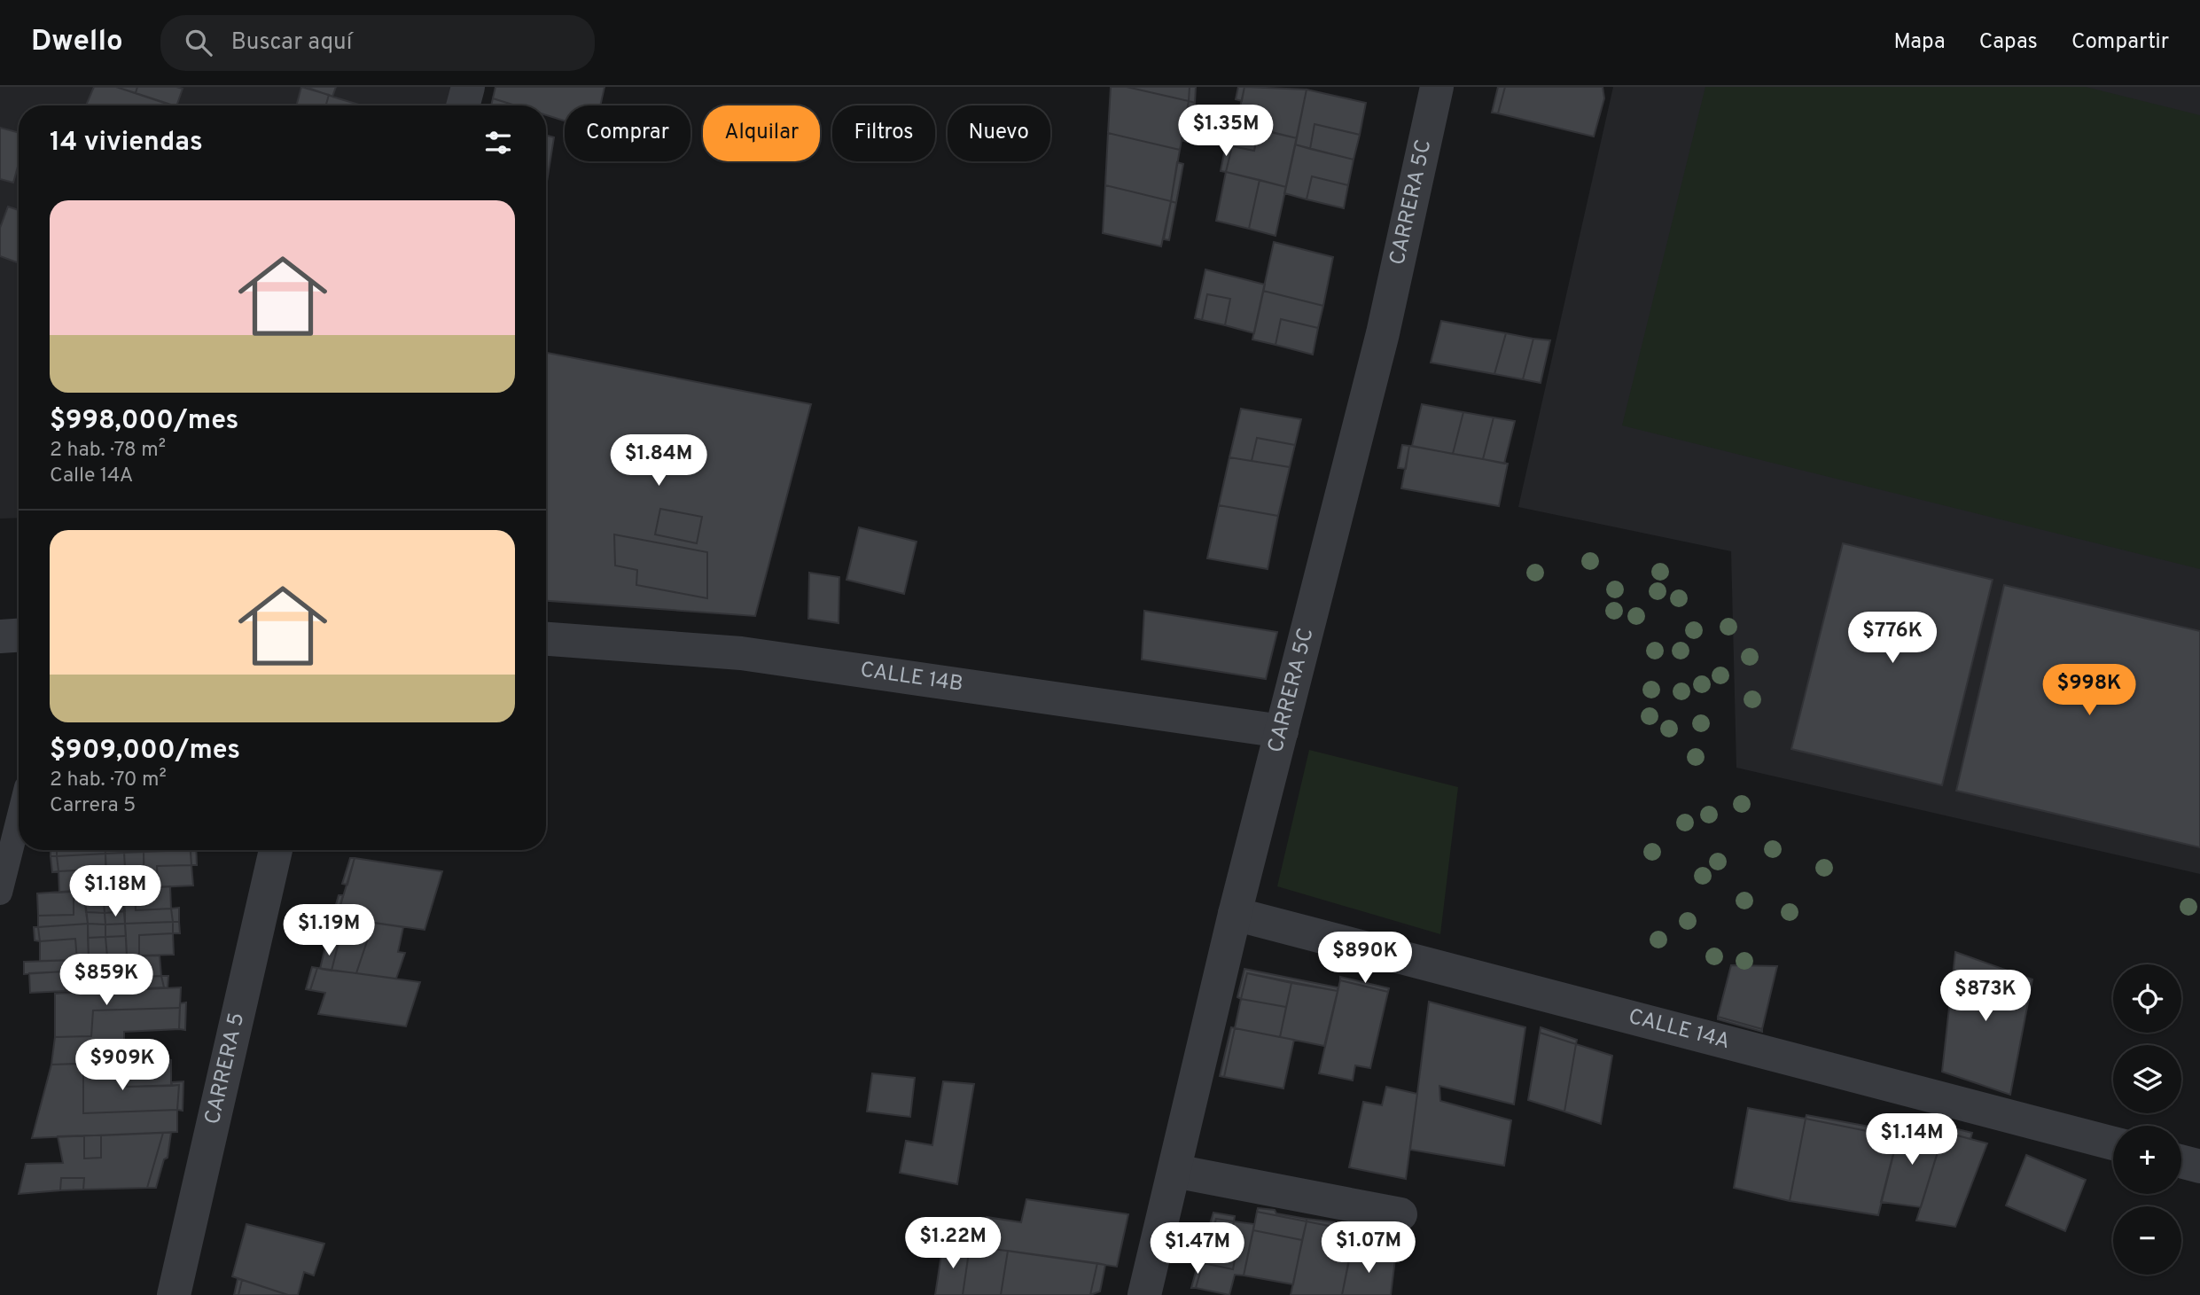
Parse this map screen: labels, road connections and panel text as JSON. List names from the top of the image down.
{
  "streets": {
    "street": [
      "CARRERA 5C",
      "CALLE 14B",
      "CALLE 14A",
      "CARRERA 5"
    ]
  },
  "crossings": [
    ["CARRERA 5C", "CALLE 14B"],
    ["CARRERA 5C", "CALLE 14A"]
  ],
  "page": {
    "header": "Dwello",
    "search": "Buscar aquí",
    "nav": ["Mapa", "Capas", "Compartir"],
    "price": [
      "$1.35M",
      "$1.84M",
      "$776K",
      "$998K",
      "$1.18M",
      "$1.19M",
      "$890K",
      "$859K",
      "$873K",
      "$909K",
      "$1.14M",
      "$1.22M",
      "$1.07M",
      "$1.47M"
    ],
    "chip": [
      "Comprar",
      "Alquilar",
      "Filtros",
      "Nuevo"
    ],
    "heading": "14 viviendas",
    "list": [
      {
        "name": "$998,000/mes",
        "note": "2 hab. · 78 m² · Calle 14A"
      },
      {
        "name": "$909,000/mes",
        "note": "2 hab. · 70 m² · Carrera 5"
      }
    ],
    "map_buttons": ["+", "−"]
  }
}
